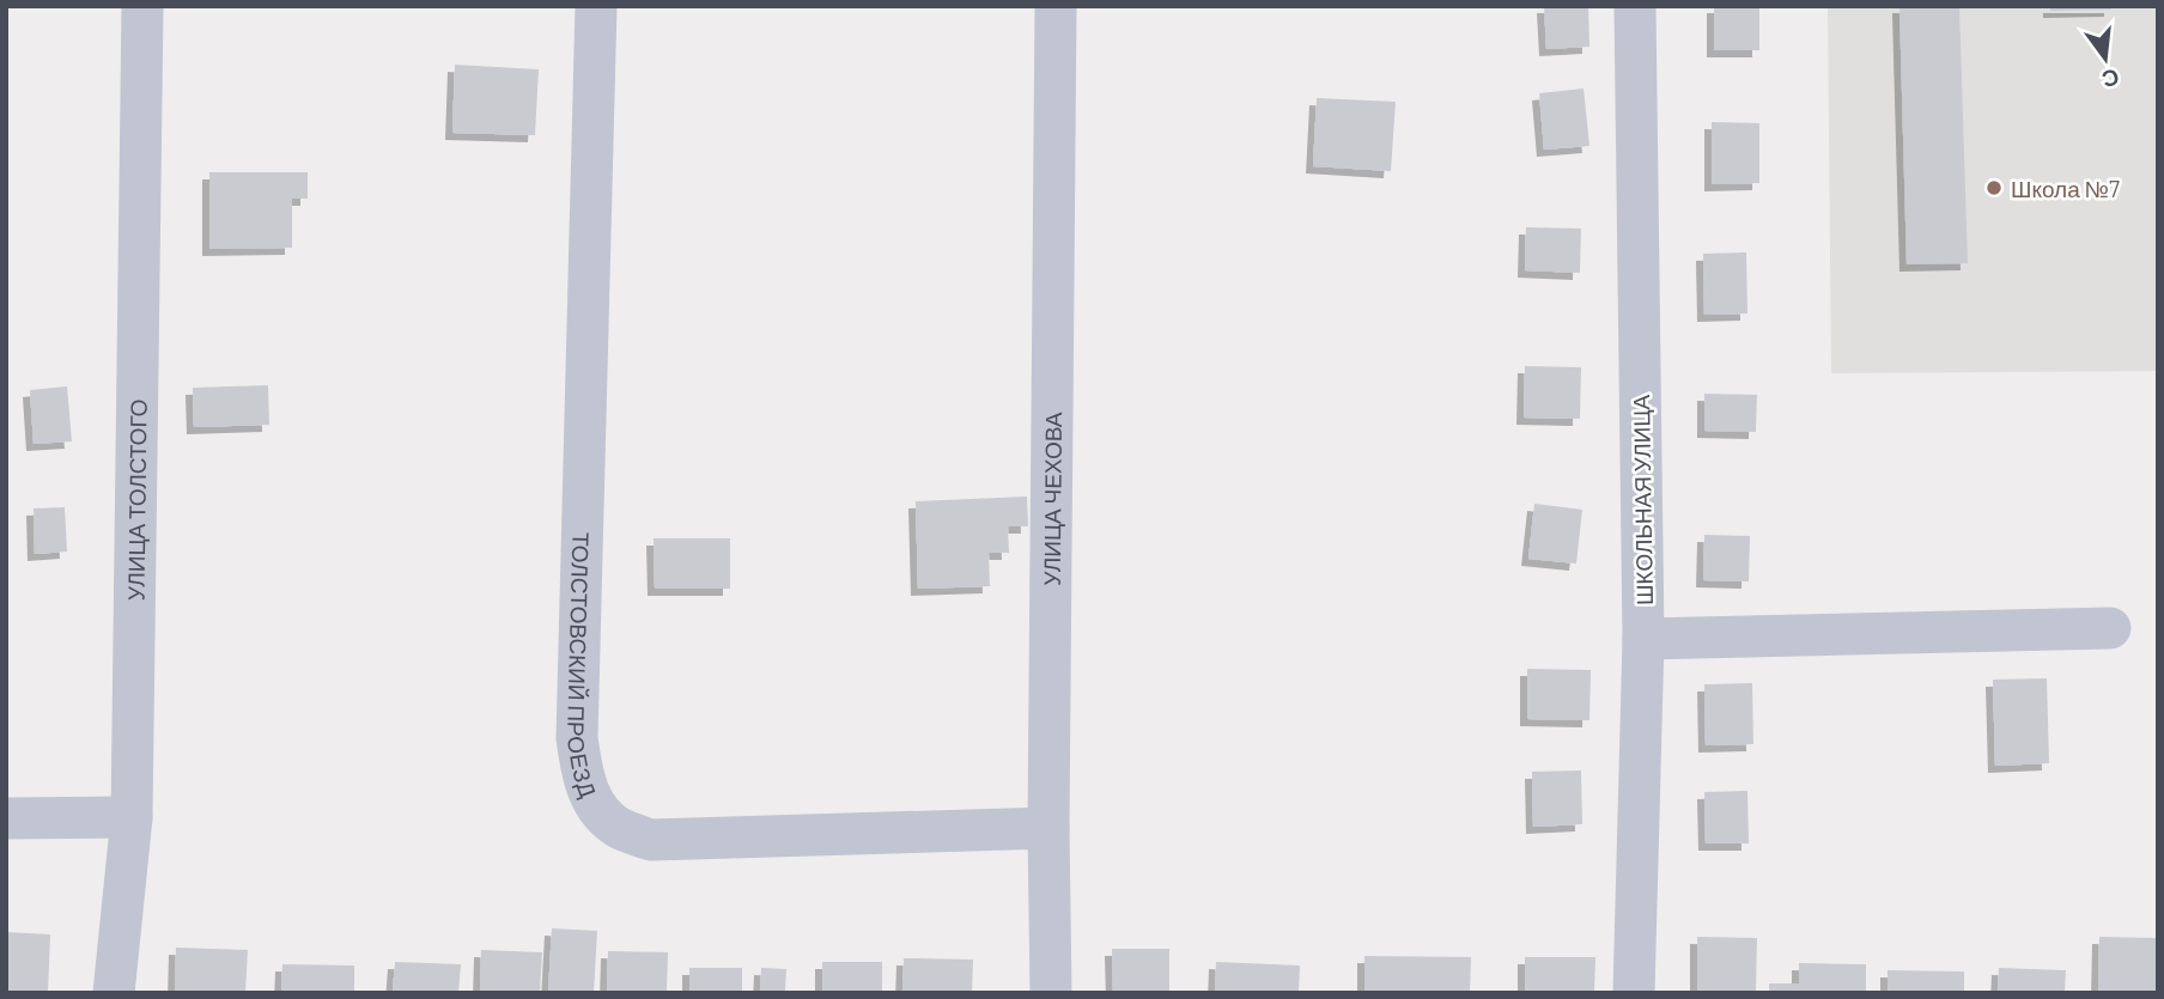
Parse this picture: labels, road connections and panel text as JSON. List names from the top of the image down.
{
  "streets": {
    "street": [
      "УЛИЦА ТОЛСТОГО",
      "УЛИЦА ЧЕХОВА",
      "ШКОЛЬНАЯ УЛИЦА",
      "ТОЛСТОВСКИЙ ПРОЕЗД"
    ]
  },
  "crossings": [
    ["УЛИЦА ЧЕХОВА", "ТОЛСТОВСКИЙ ПРОЕЗД"]
  ],
  "places": ["Школа №7"],
  "north": "bottom"
}
